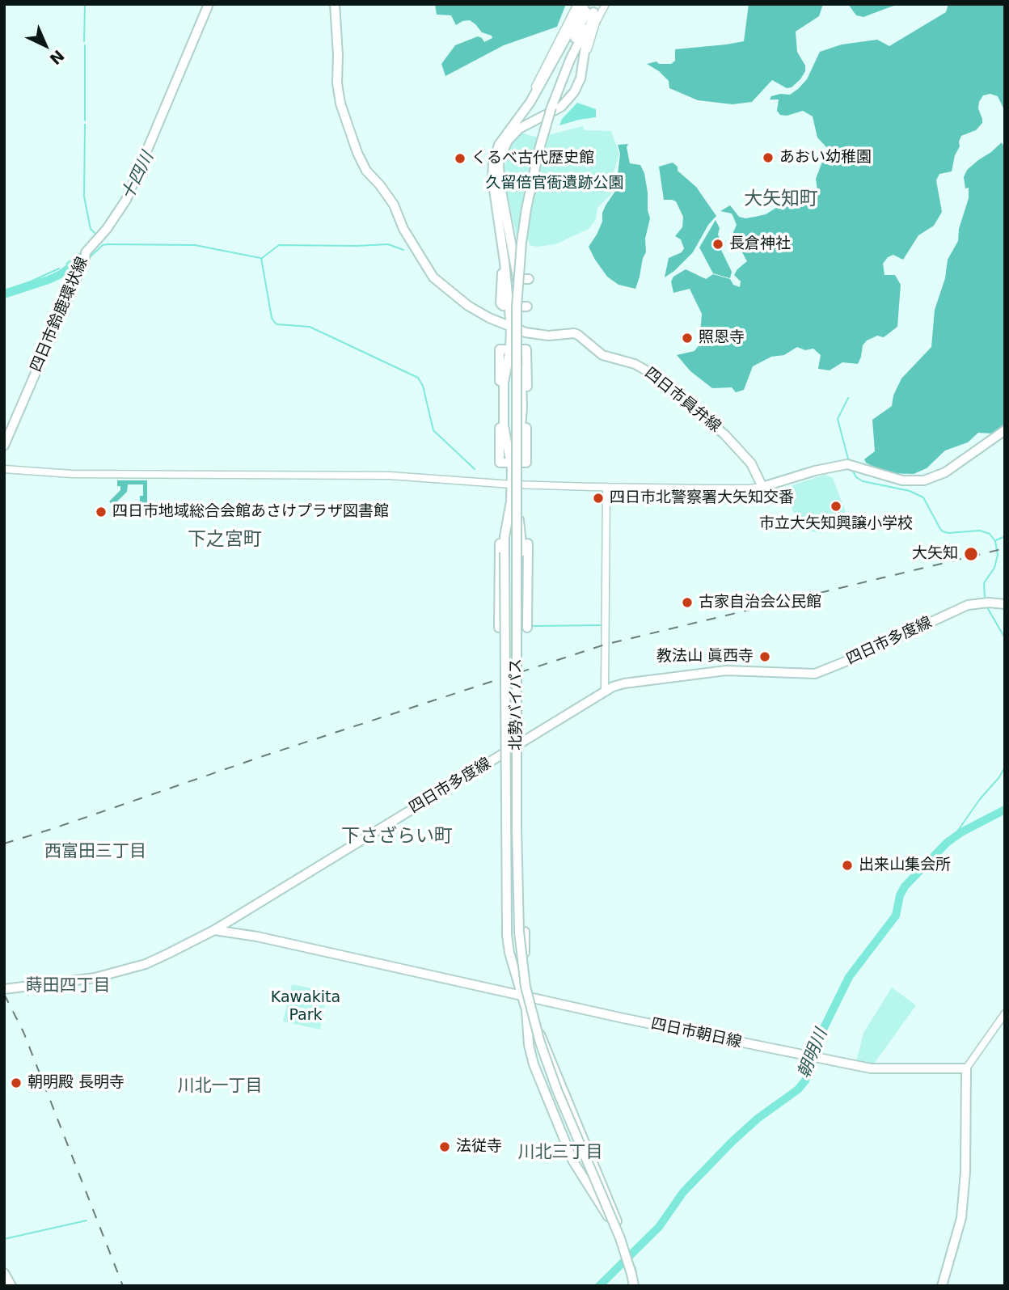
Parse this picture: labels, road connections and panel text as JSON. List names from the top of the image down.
{
  "streets": {
    "main road": [
      "四日市鈴鹿環状線",
      "四日市員弁線",
      "四日市多度線",
      "北勢バイパス",
      "四日市朝日線"
    ]
  },
  "crossings": [
    ["四日市多度線", "四日市朝日線"]
  ],
  "districts": [
    "大矢知町",
    "下之宮町",
    "下さざらい町",
    "西富田三丁目",
    "蒔田四丁目",
    "川北一丁目",
    "川北三丁目"
  ],
  "water": ["十四川", "朝明川"],
  "parks": ["久留倍官衙遺跡公園", "Kawakita Park"],
  "places": [
    "あおい幼稚園",
    "くるべ古代歴史館",
    "長倉神社",
    "照恩寺",
    "四日市北警察署大矢知交番",
    "市立大矢知興譲小学校",
    "四日市地域総合会館あさけプラザ図書館",
    "大矢知",
    "古家自治会公民館",
    "教法山 眞西寺",
    "出来山集会所",
    "朝明殿 長明寺",
    "法従寺"
  ],
  "north": "bottom right"
}
